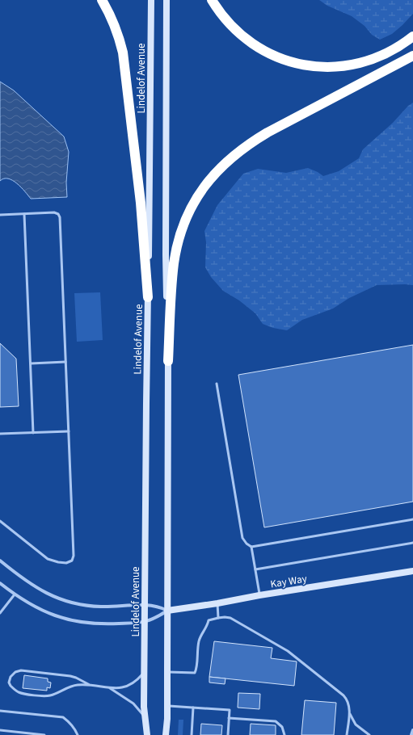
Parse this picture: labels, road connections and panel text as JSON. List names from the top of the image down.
{
  "streets": {
    "main road": ["Lindelof Avenue", "Kay Way"]
  }
}
